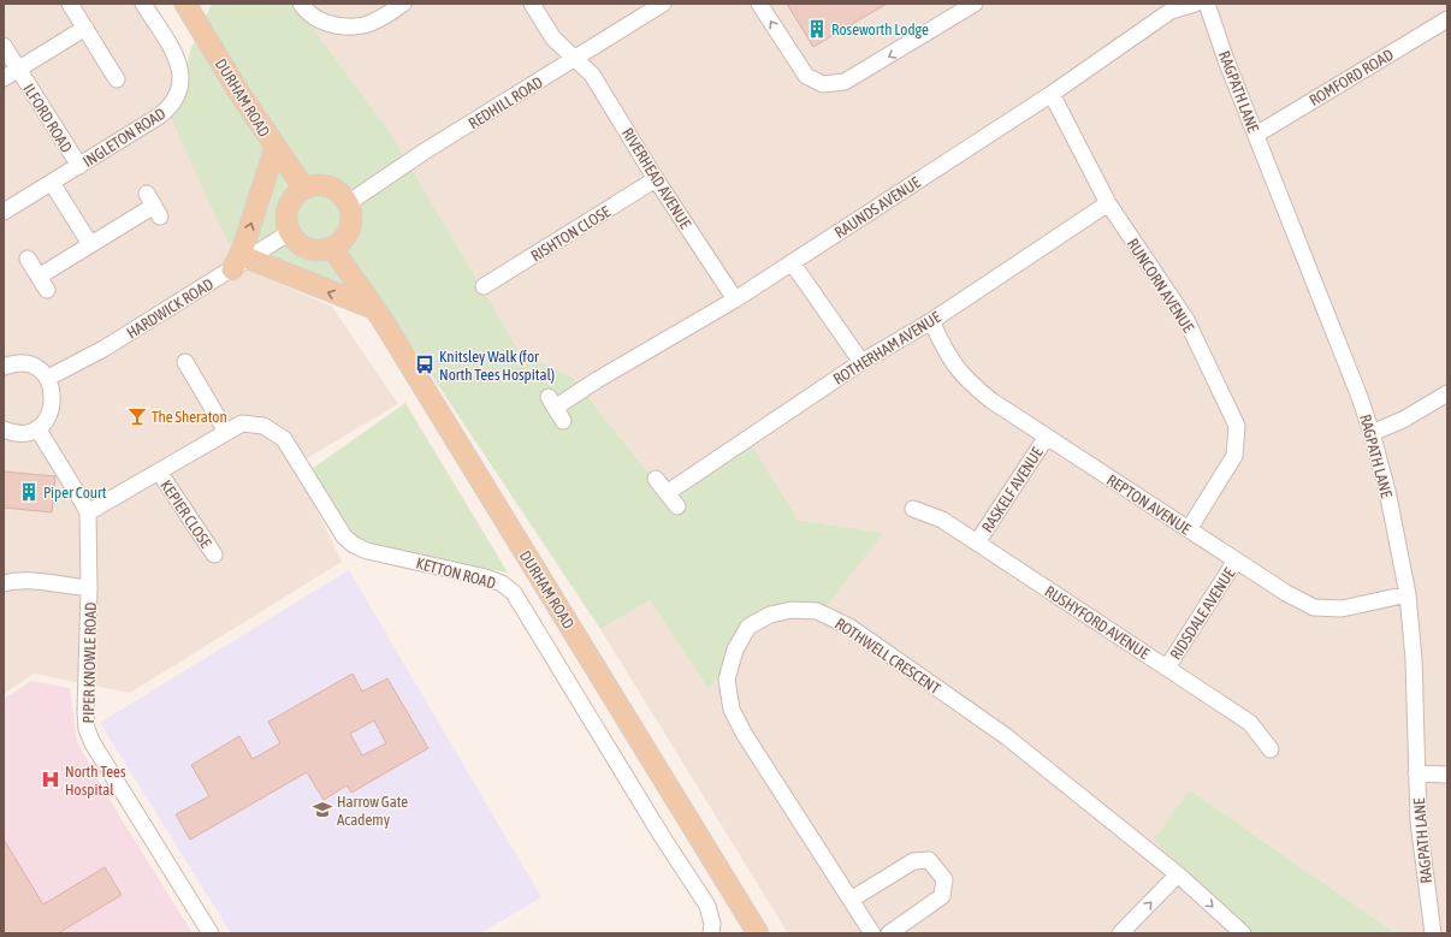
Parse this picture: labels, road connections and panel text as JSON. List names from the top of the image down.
{
  "streets": {
    "main road": ["DURHAM ROAD"],
    "street": [
      "ROMFORD ROAD",
      "RAGPATH LANE",
      "REDHILL ROAD",
      "ILFORD ROAD",
      "INGLETON ROAD",
      "RIVERHEAD AVENUE",
      "RAUNDS AVENUE",
      "RISHTON CLOSE",
      "RUNCORN AVENUE",
      "HARDWICK ROAD",
      "ROTHERHAM AVENUE",
      "RASKELF AVENUE",
      "REPTON AVENUE",
      "KEPIER CLOSE",
      "KETTON ROAD",
      "RIDSDALE AVENUE",
      "RUSHYFORD AVENUE",
      "ROTHWELL CRESCENT",
      "PIPER KNOWLE ROAD"
    ]
  },
  "crossings": [
    ["ROMFORD ROAD", "RAGPATH LANE"],
    ["RAGPATH LANE", "REPTON AVENUE"],
    ["DURHAM ROAD", "REDHILL ROAD"],
    ["DURHAM ROAD", "HARDWICK ROAD"],
    ["REDHILL ROAD", "RIVERHEAD AVENUE"],
    ["REDHILL ROAD", "HARDWICK ROAD"],
    ["ILFORD ROAD", "INGLETON ROAD"],
    ["RIVERHEAD AVENUE", "RAUNDS AVENUE"],
    ["RIVERHEAD AVENUE", "RISHTON CLOSE"],
    ["RAUNDS AVENUE", "RUNCORN AVENUE"],
    ["RUNCORN AVENUE", "ROTHERHAM AVENUE"],
    ["RUNCORN AVENUE", "REPTON AVENUE"],
    ["ROTHERHAM AVENUE", "REPTON AVENUE"],
    ["RASKELF AVENUE", "REPTON AVENUE"],
    ["RASKELF AVENUE", "RUSHYFORD AVENUE"],
    ["REPTON AVENUE", "RIDSDALE AVENUE"],
    ["KEPIER CLOSE", "KETTON ROAD"],
    ["KETTON ROAD", "PIPER KNOWLE ROAD"],
    ["RIDSDALE AVENUE", "RUSHYFORD AVENUE"]
  ],
  "places": {
    "building": ["Roseworth Lodge", "Piper Court"],
    "bus stop": ["Knitsley Walk (for North Tees Hospital)"],
    "bar": ["The Sheraton"],
    "hospital": ["North Tees Hospital"],
    "school or university": ["Harrow Gate Academy"]
  }
}
